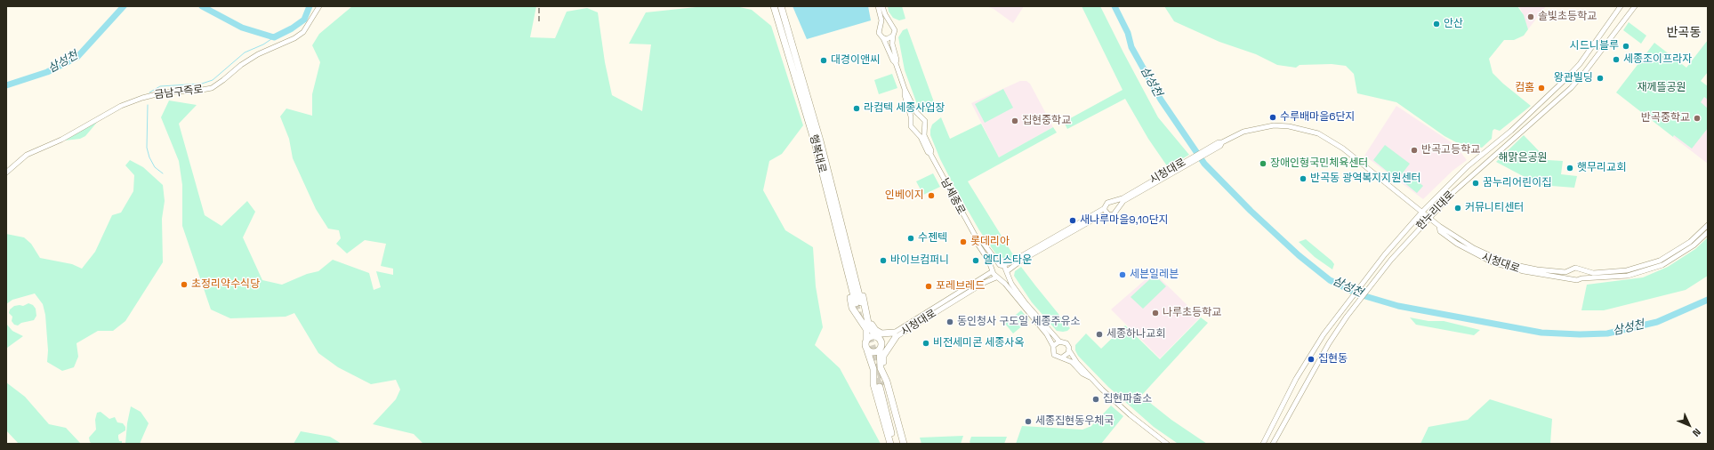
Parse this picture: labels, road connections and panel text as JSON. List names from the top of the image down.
{
  "streets": {
    "highway": ["행복대로"],
    "street": [
      "금남구즉로",
      "시청대로",
      "남세종로",
      "한누리대로"
    ]
  },
  "crossings": [
    ["시청대로", "남세종로"],
    ["시청대로", "한누리대로"]
  ],
  "districts": ["반곡동"],
  "water": ["삼성천"],
  "parks": ["재께뜰공원", "해맑은공원"],
  "places": [
    "솔빛초등학교",
    "안산",
    "시드니블루",
    "세종조이프라자",
    "대경이앤씨",
    "왕관빌딩",
    "컴홈",
    "라컴텍 세종사업장",
    "수루배마을6단지",
    "반곡중학교",
    "집현중학교",
    "반곡고등학교",
    "장애인형국민체육센터",
    "햇무리교회",
    "반곡동 광역복지지원센터",
    "꿈누리어린이집",
    "인베이지",
    "커뮤니티센터",
    "새나루마을9,10단지",
    "수젠텍",
    "롯데리아",
    "바이브컴퍼니",
    "엘디스타운",
    "세븐일레븐",
    "초정리약수식당",
    "포레브레드",
    "나루초등학교",
    "동인청사 구도일 세종주유소",
    "세종하나교회",
    "비전세미콘 세종사옥",
    "집현동",
    "집현파출소",
    "세종집현동우체국"
  ],
  "north": "bottom right"
}
